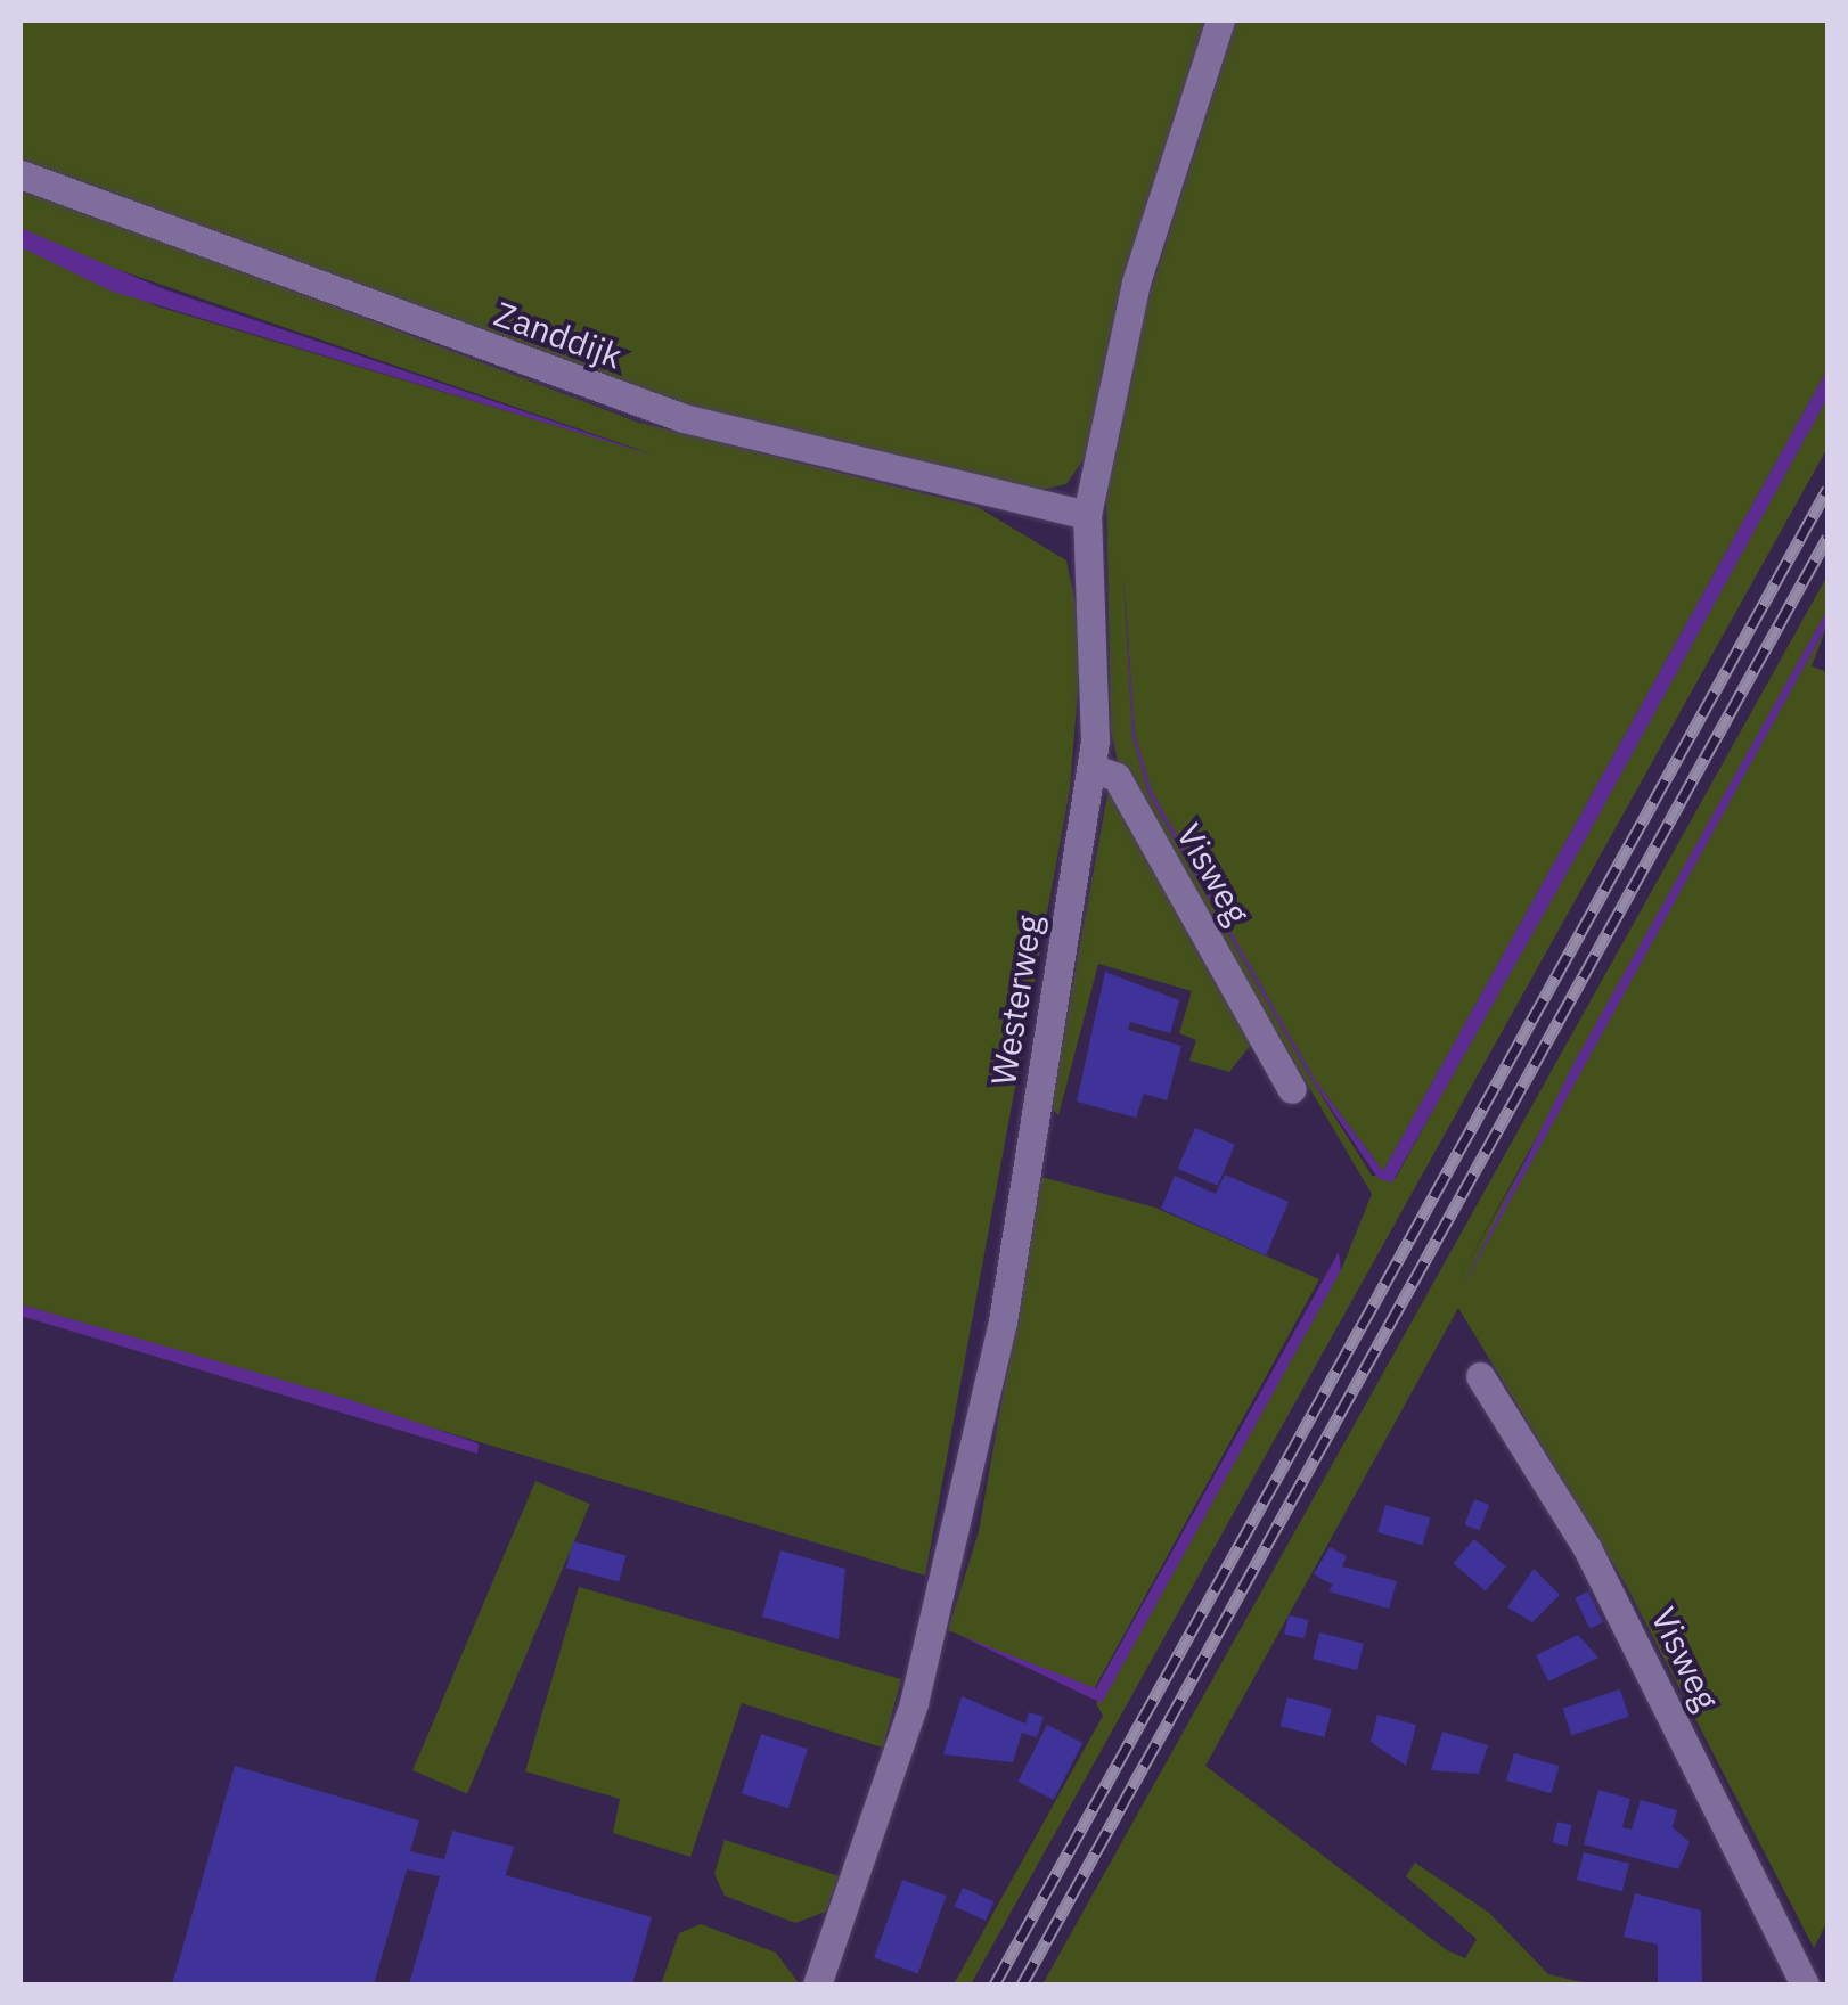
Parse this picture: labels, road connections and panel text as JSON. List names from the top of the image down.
{
  "streets": {
    "street": ["Zanddijk", "Visweg", "Westerweg"]
  },
  "crossings": [
    ["Zanddijk", "Westerweg"],
    ["Visweg", "Westerweg"]
  ]
}
